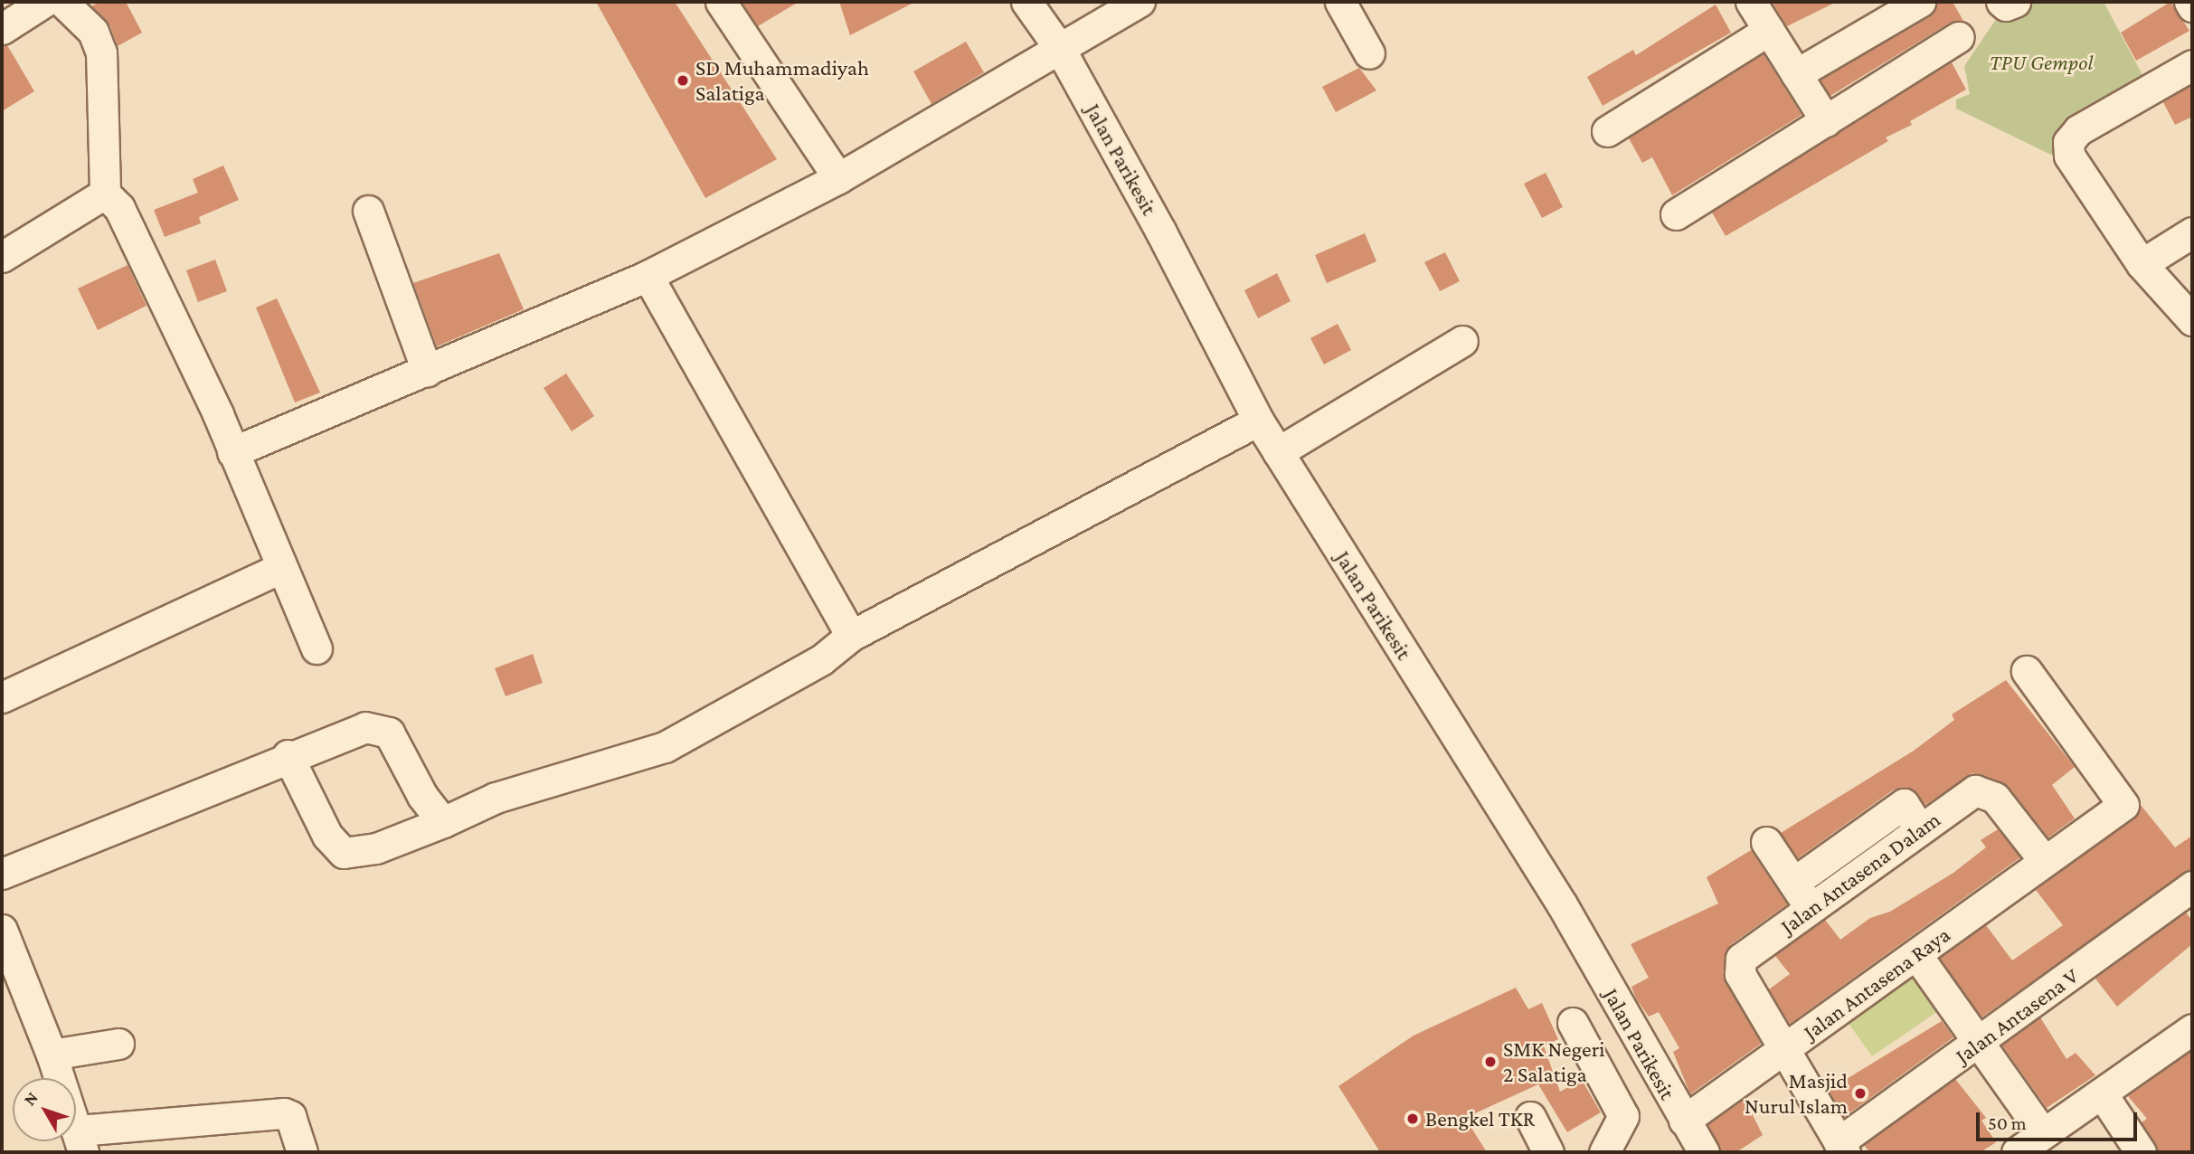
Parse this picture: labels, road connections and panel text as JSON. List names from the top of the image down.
{
  "streets": {
    "street": [
      "Jalan Parikesit",
      "Jalan Antasena Dalam",
      "Jalan Antasena Raya",
      "Jalan Antasena V"
    ]
  },
  "crossings": [
    ["Jalan Parikesit", "Jalan Antasena Raya"],
    ["Jalan Antasena Dalam", "Jalan Antasena Raya"]
  ],
  "parks": ["TPU Gempol"],
  "places": [
    "SD Muhammadiyah Salatiga",
    "SMK Negeri 2 Salatiga",
    "Masjid Nurul Islam",
    "Bengkel TKR"
  ],
  "scale_bar": "50 m",
  "north": "top left"
}
